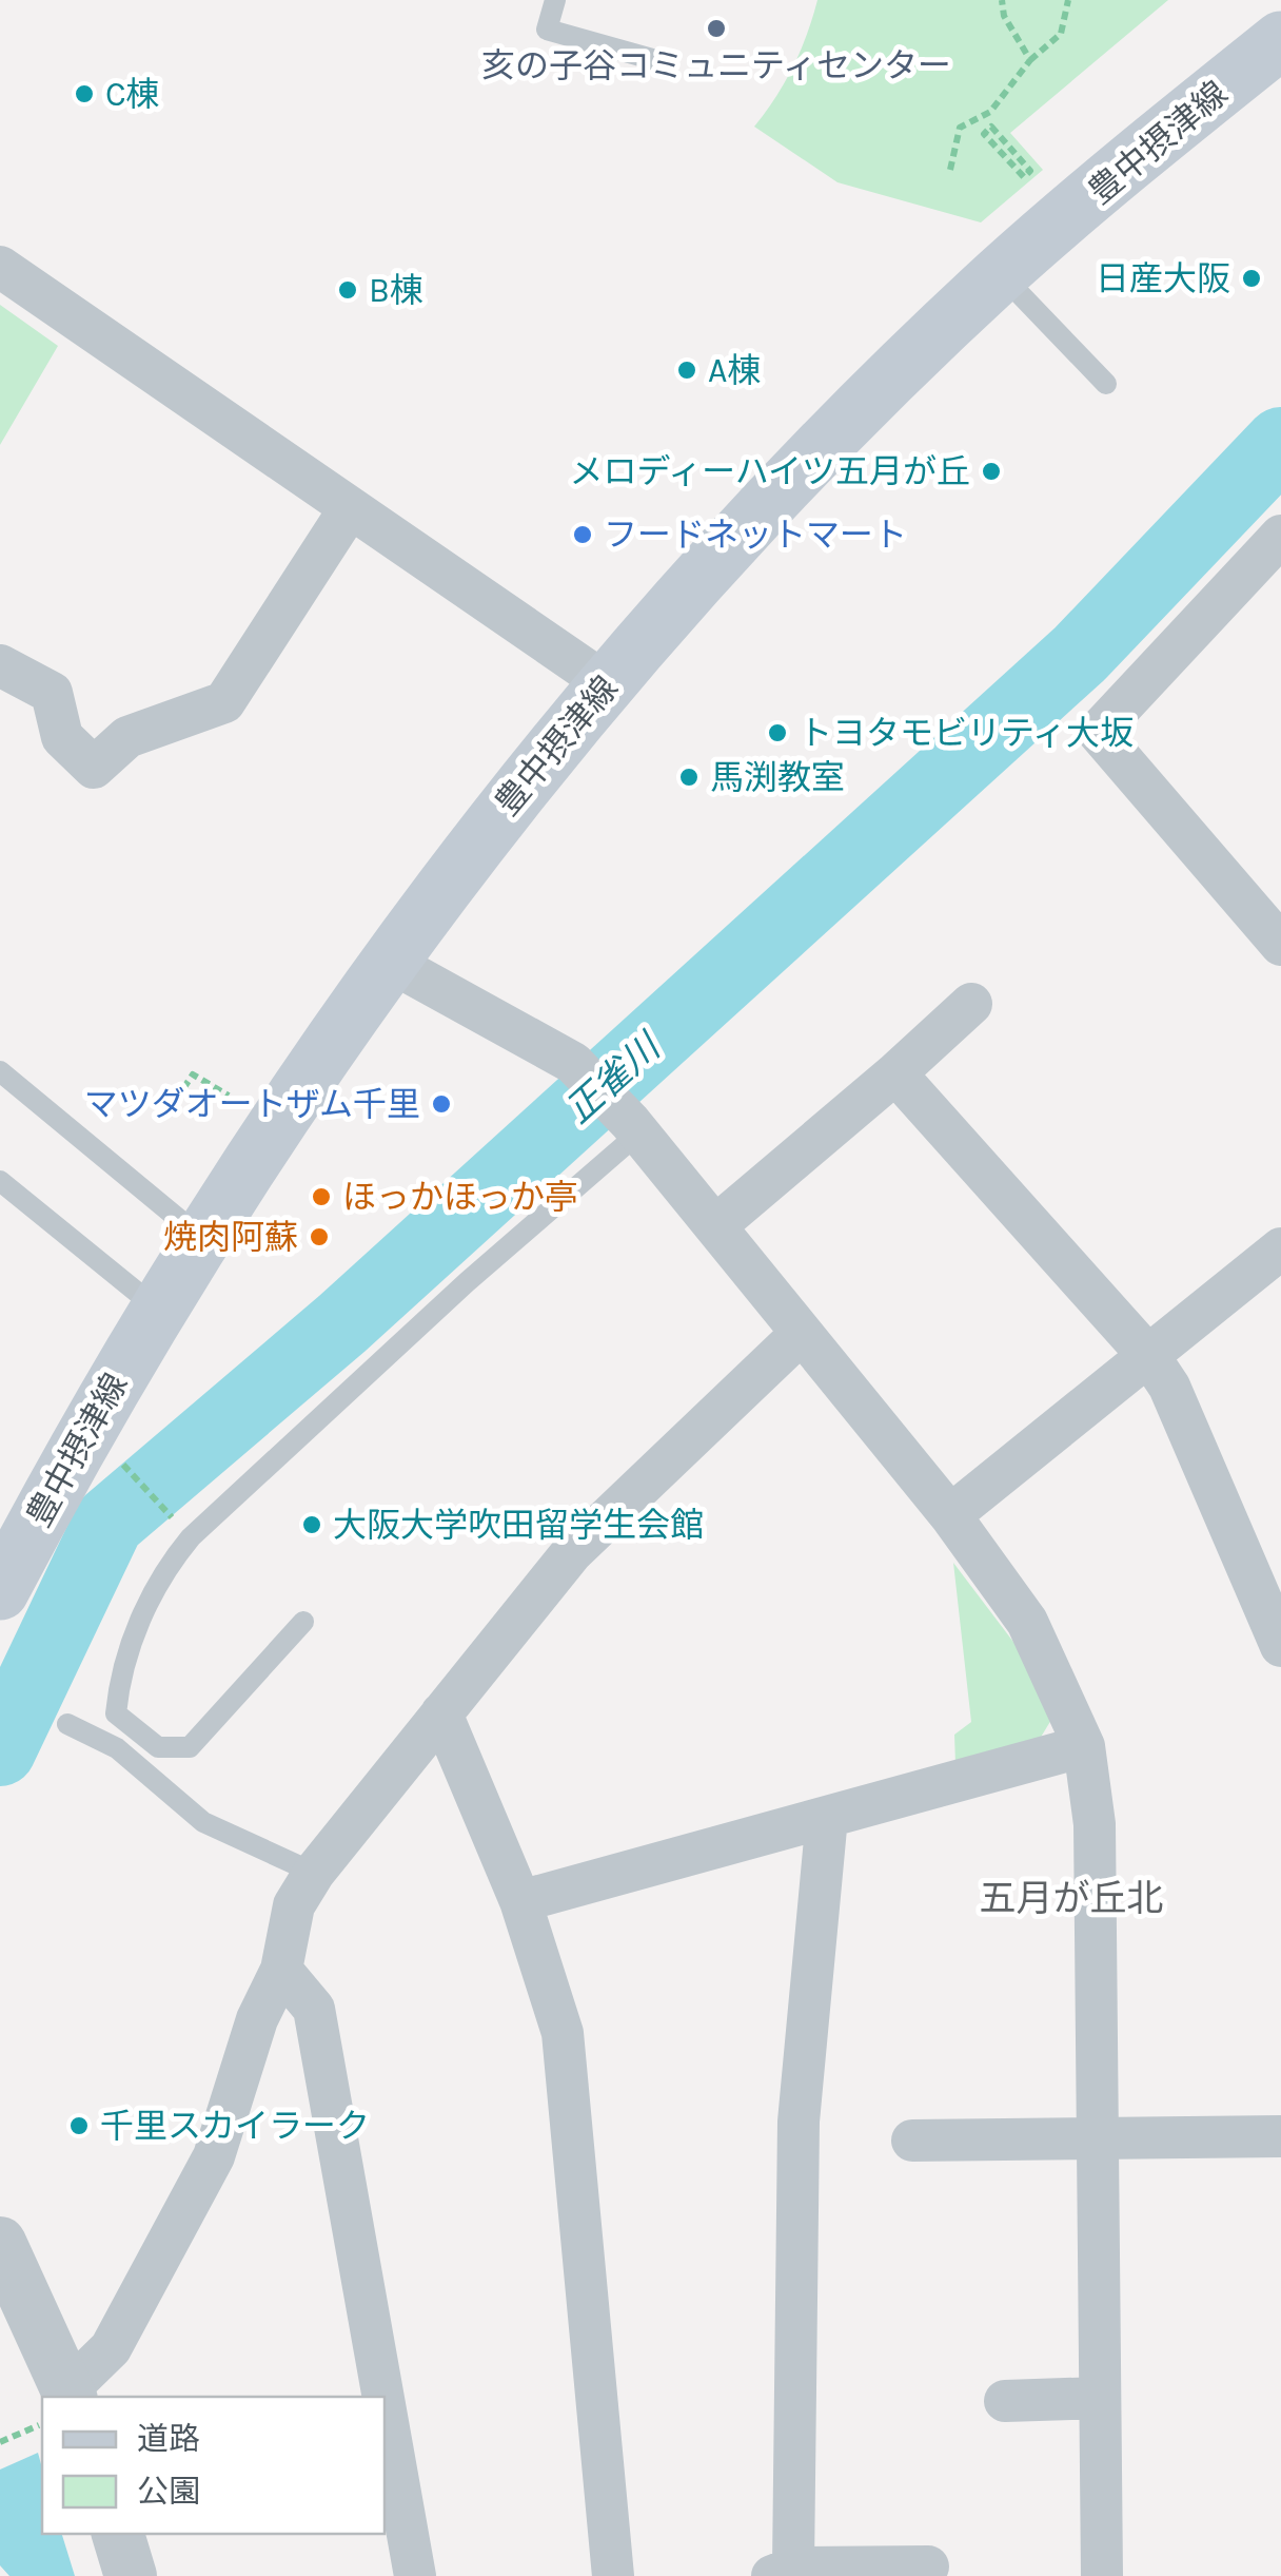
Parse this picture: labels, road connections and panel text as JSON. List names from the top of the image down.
{
  "streets": {
    "main road": ["豊中摂津線"]
  },
  "districts": ["五月が丘北"],
  "water": ["正雀川"],
  "places": [
    "亥の子谷コミュニティセンター",
    "C棟",
    "日産大阪",
    "B棟",
    "A棟",
    "メロディーハイツ五月が丘",
    "フードネットマート",
    "トヨタモビリティ大坂",
    "馬渕教室",
    "マツダオートザム千里",
    "ほっかほっか亭",
    "焼肉阿蘇",
    "大阪大学吹田留学生会館",
    "千里スカイラーク"
  ],
  "legend": ["道路", "公園"]
}
